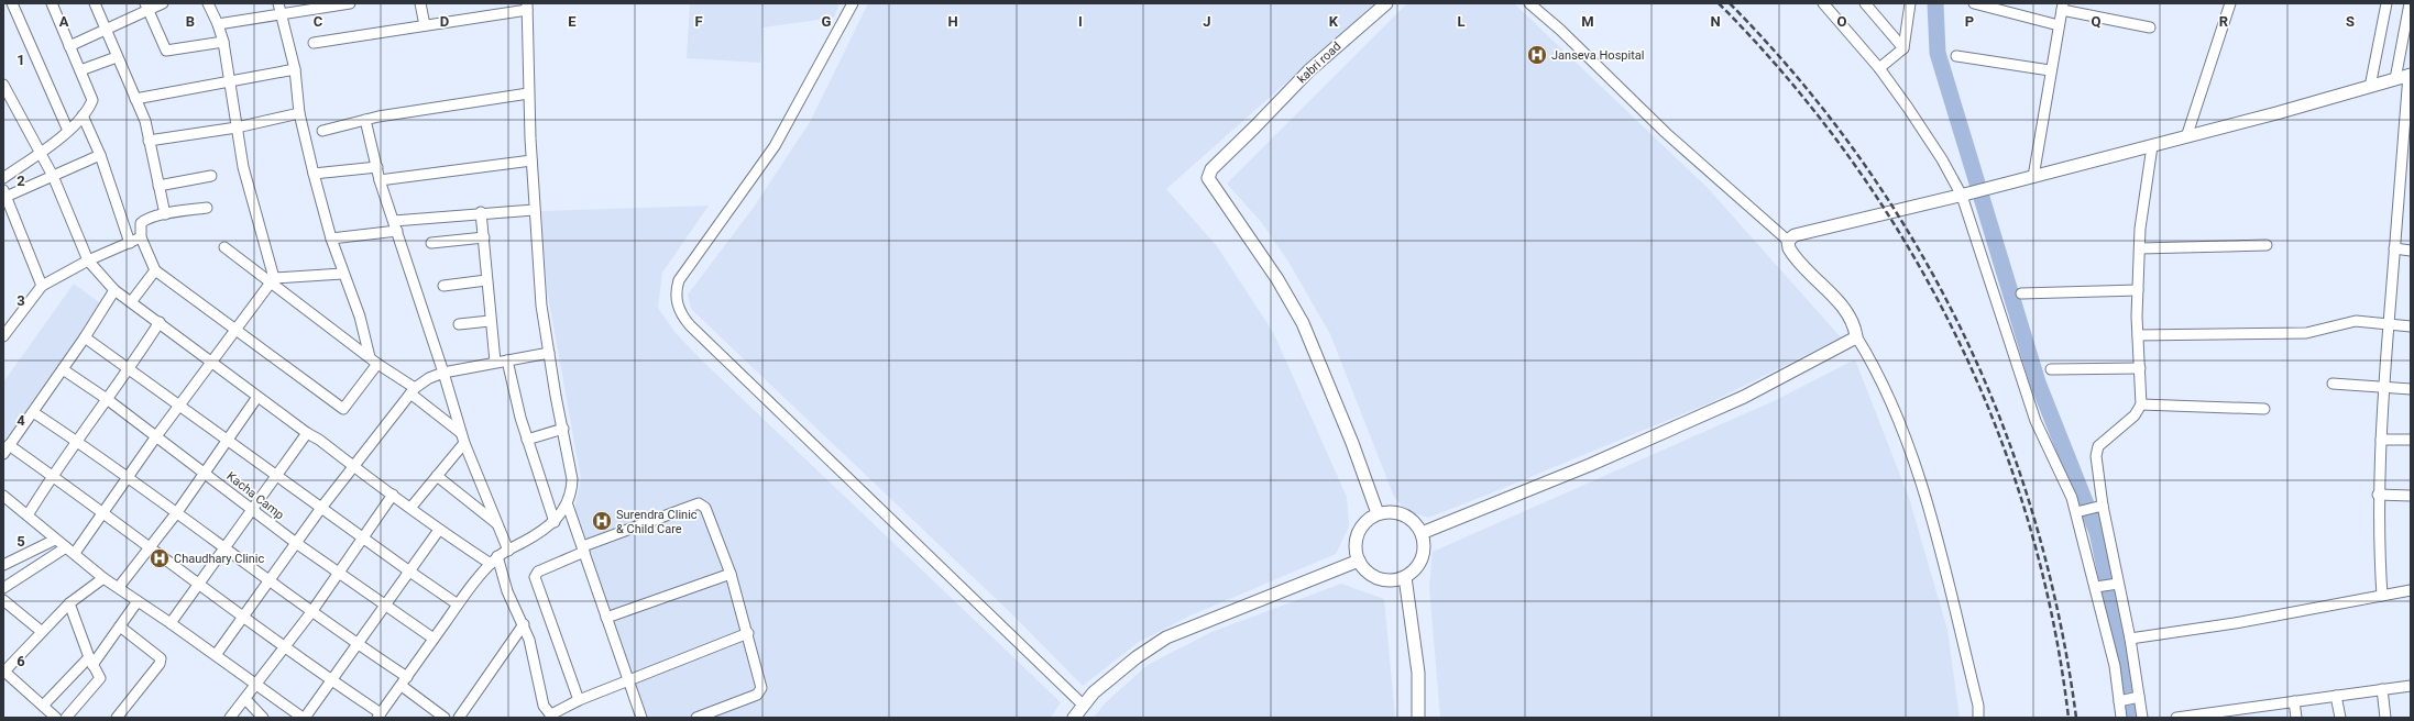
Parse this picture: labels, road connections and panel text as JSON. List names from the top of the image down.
{
  "streets": {
    "street": ["kabri road", "Kacha Camp"]
  },
  "places": {
    "hospital": ["Janseva Hospital", "Surendra Clinic & Child Care", "Chaudhary Clinic"]
  },
  "grid": {
    "columns": [
      "A",
      "B",
      "C",
      "D",
      "E",
      "F",
      "G",
      "H",
      "I",
      "J",
      "K",
      "L",
      "M",
      "N",
      "O",
      "P",
      "Q",
      "R",
      "S"
    ],
    "rows": [
      "1",
      "2",
      "3",
      "4",
      "5",
      "6"
    ]
  }
}
